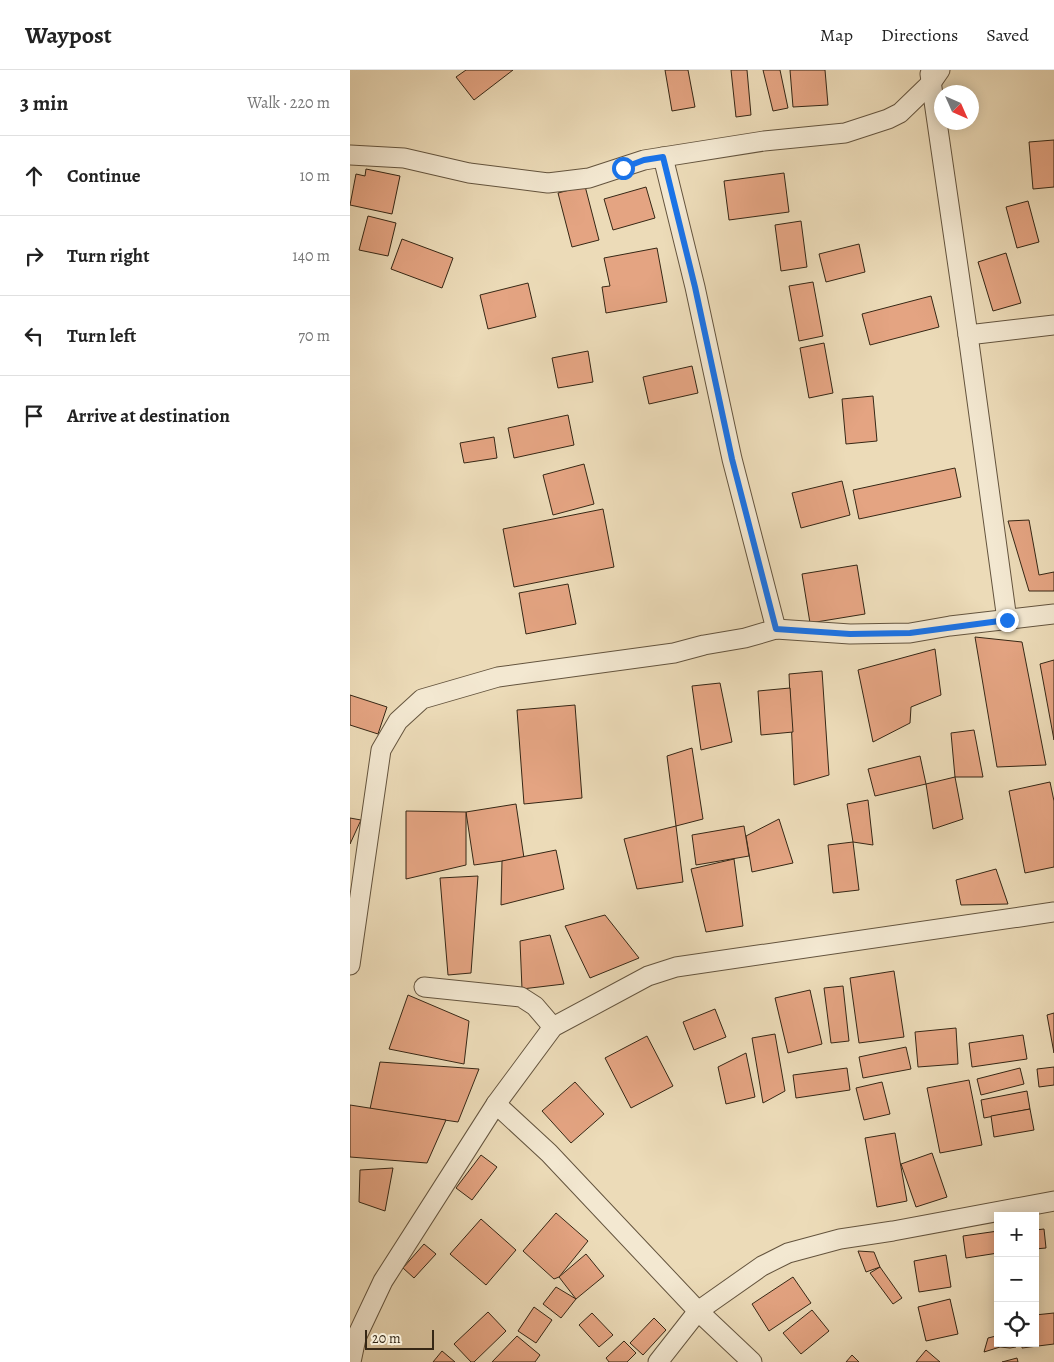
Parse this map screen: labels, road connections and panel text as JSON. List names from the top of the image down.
{
  "scale_bar": "20 m",
  "north": "bottom right",
  "page": {
    "header": "Waypost",
    "nav": ["Map", "Directions", "Saved"],
    "heading": ["3 min", "Walk · 220 m"],
    "list": [
      ["Continue", "10 m"],
      ["Turn right", "140 m"],
      ["Turn left", "70 m"],
      "Arrive at destination"
    ],
    "map_buttons": ["+", "−"],
    "scale": "20 m"
  }
}
